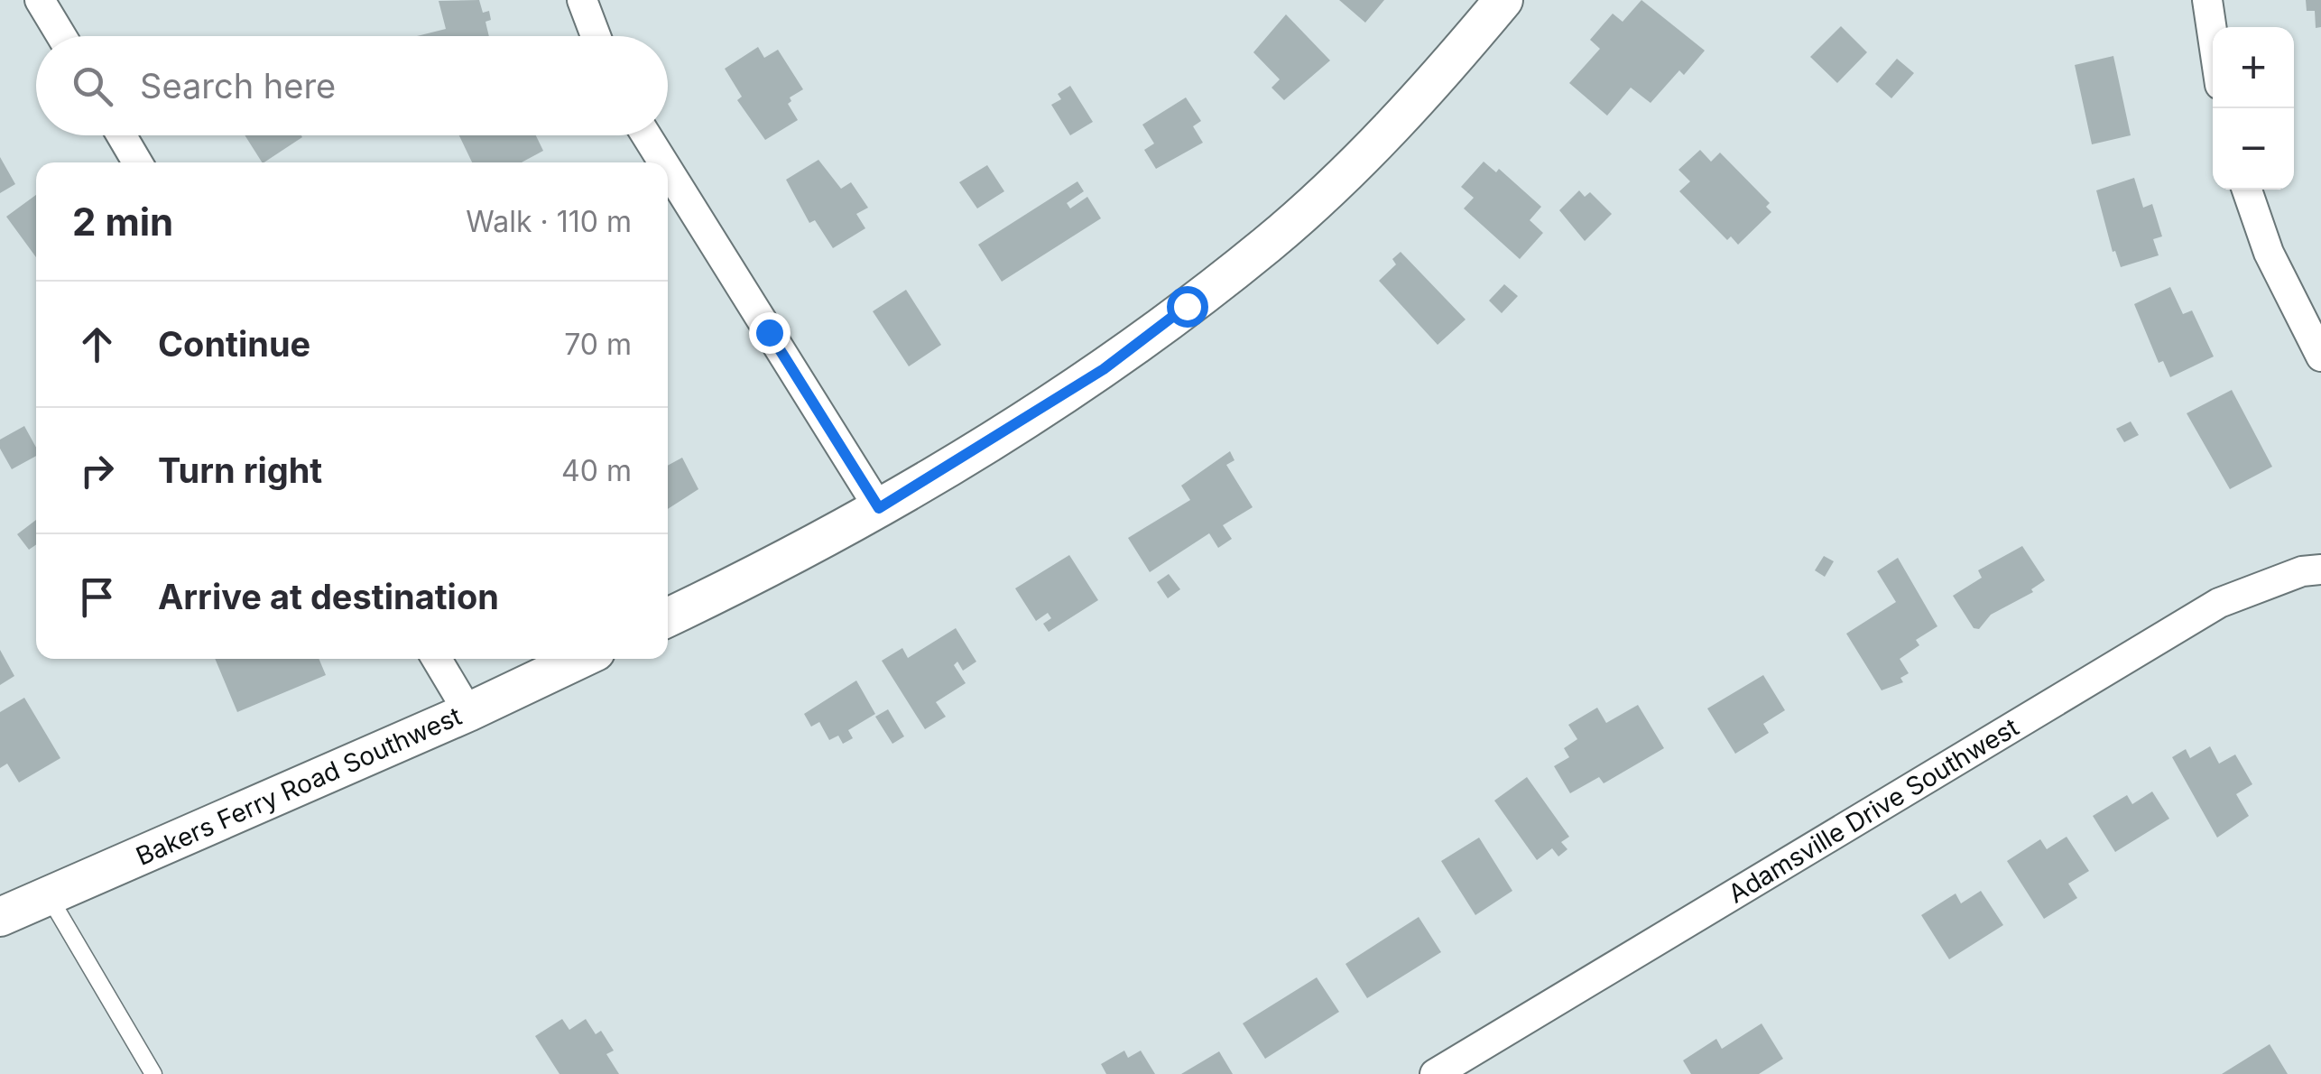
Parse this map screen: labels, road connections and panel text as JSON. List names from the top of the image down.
{
  "streets": {
    "street": ["Bakers Ferry Road Southwest", "Adamsville Drive Southwest"]
  },
  "page": {
    "map_buttons": ["+", "−"],
    "search": "Search here",
    "heading": ["2 min", "Walk · 110 m"],
    "list": [
      ["Continue", "70 m"],
      ["Turn right", "40 m"],
      "Arrive at destination"
    ]
  }
}
